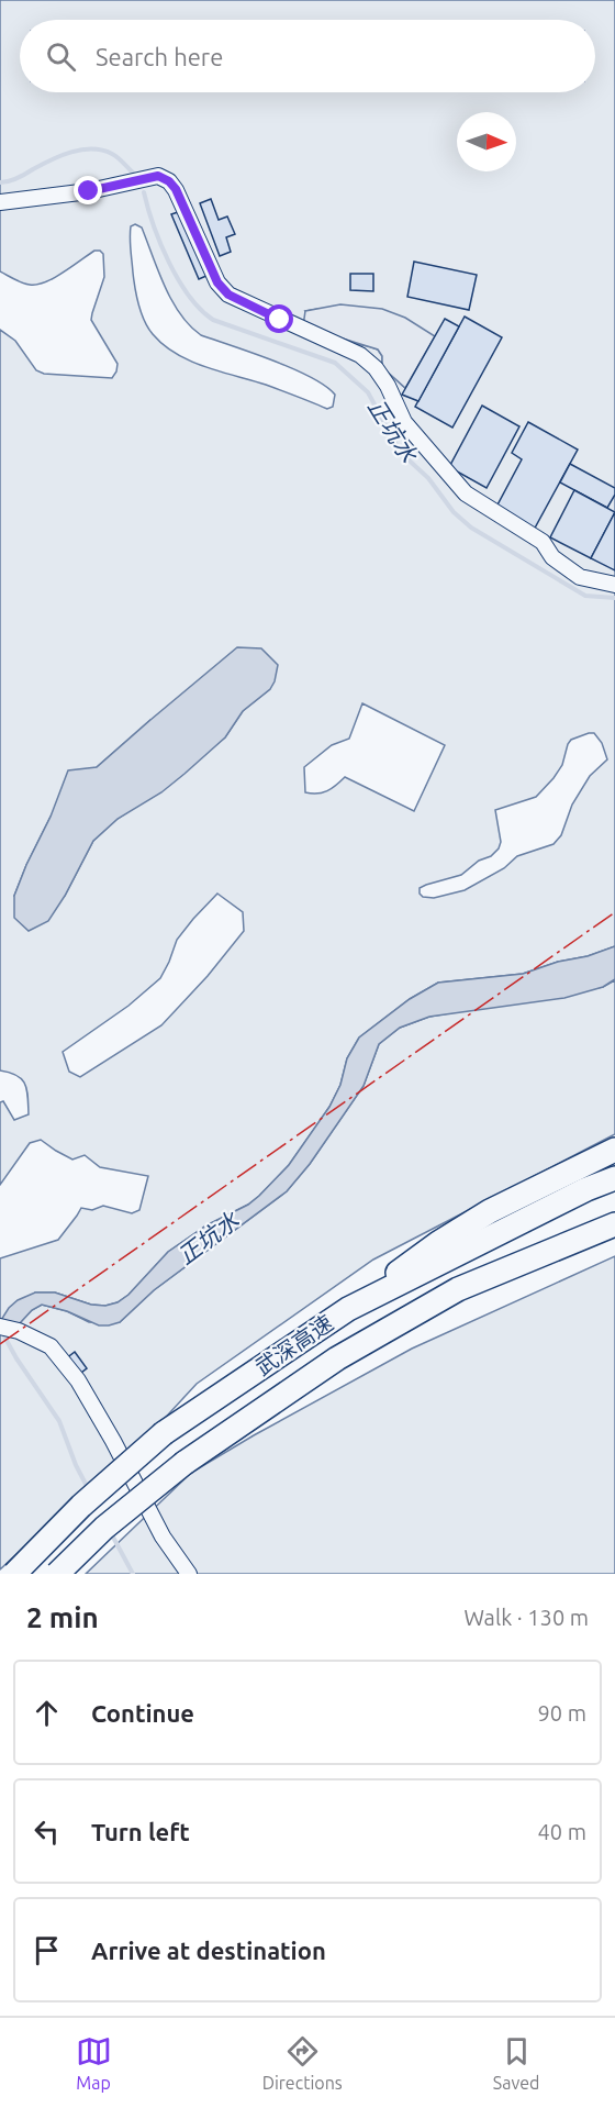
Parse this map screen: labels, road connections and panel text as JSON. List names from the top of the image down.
{
  "streets": {
    "highway": ["武深高速"]
  },
  "water": ["正坑水"],
  "north": "right",
  "page": {
    "search": "Search here",
    "heading": ["2 min", "Walk · 130 m"],
    "list": [
      ["Continue", "90 m"],
      ["Turn left", "40 m"],
      "Arrive at destination"
    ],
    "nav": ["Map", "Directions", "Saved"]
  }
}
